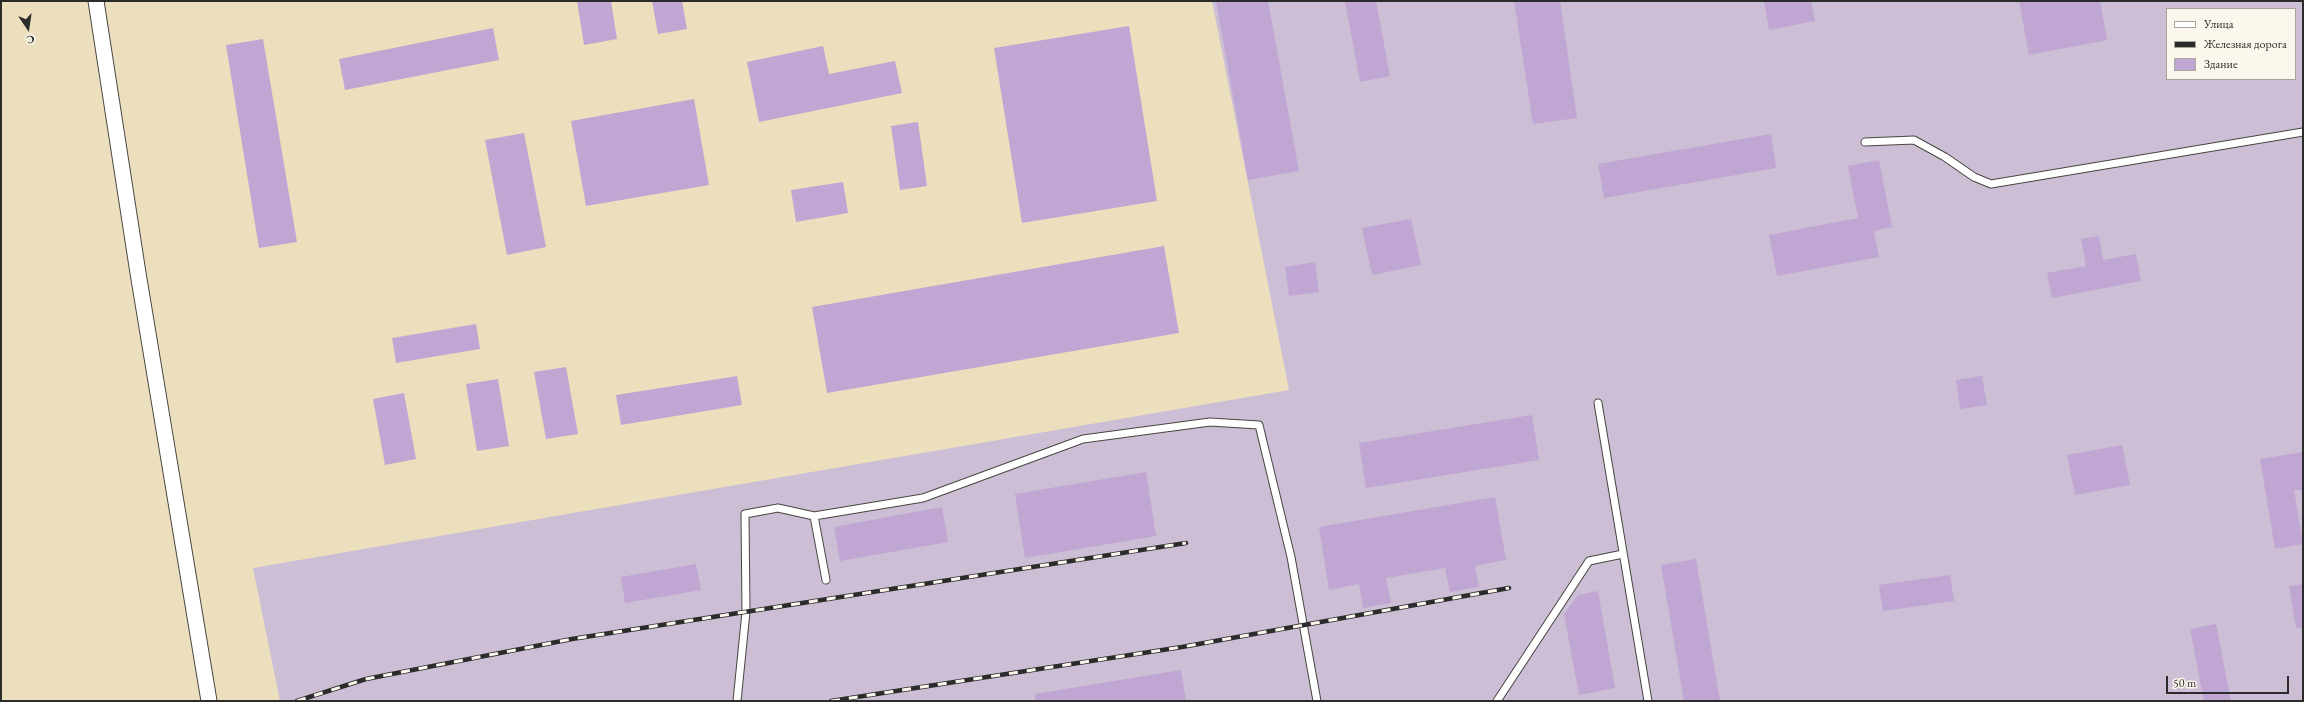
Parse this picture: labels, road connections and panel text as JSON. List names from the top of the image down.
{
  "legend": ["Улица", "Железная дорога", "Здание"],
  "scale_bar": "50 m",
  "north": "bottom"
}
